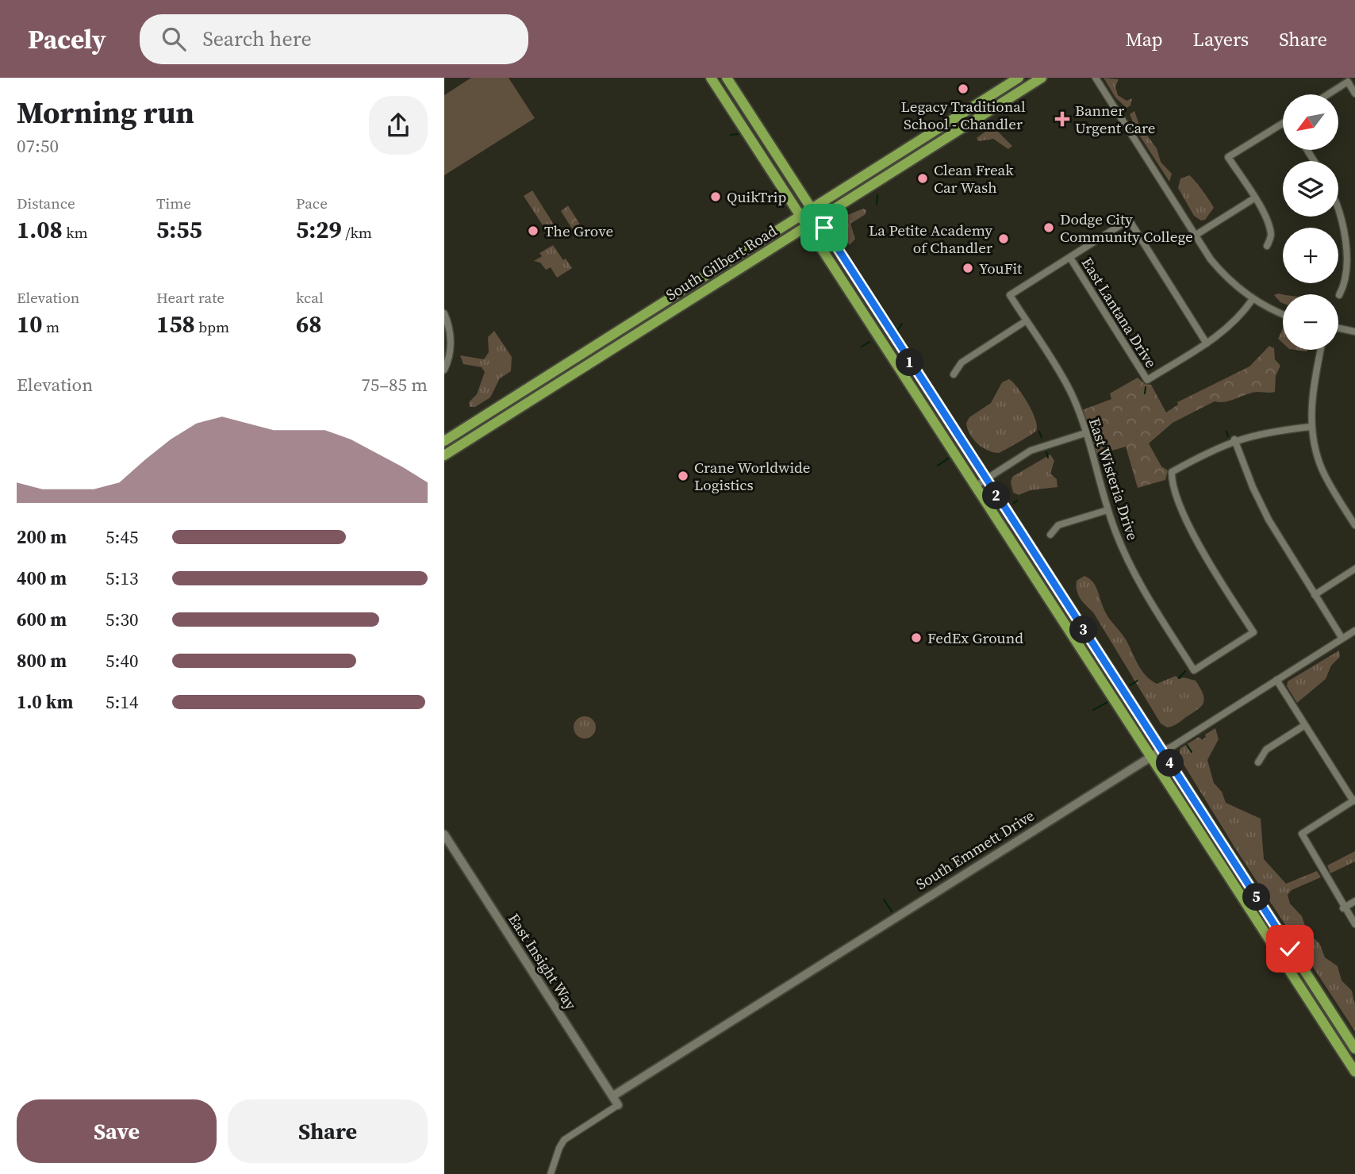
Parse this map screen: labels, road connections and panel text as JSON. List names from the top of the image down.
{
  "streets": {
    "main road": ["South Gilbert Road"],
    "street": [
      "East Lantana Drive",
      "East Wisteria Drive",
      "South Emmett Drive",
      "East Insight Way"
    ]
  },
  "crossings": [
    ["East Lantana Drive", "East Wisteria Drive"],
    ["South Emmett Drive", "East Insight Way"]
  ],
  "places": {
    "other": [
      "Legacy Traditional School - Chandler",
      "Clean Freak Car Wash",
      "QuikTrip",
      "Dodge City Community College",
      "The Grove",
      "La Petite Academy of Chandler",
      "YouFit",
      "Crane Worldwide Logistics",
      "FedEx Ground"
    ],
    "health": ["Banner Urgent Care"]
  },
  "north": "bottom left",
  "page": {
    "header": "Pacely",
    "search": "Search here",
    "nav": ["Map", "Layers", "Share"],
    "heading": ["Morning run", "07:50"],
    "map_buttons": ["+", "−"],
    "stats": [
      ["Distance", "1.08 km"],
      ["Time", "5:55"],
      ["Pace", "5:29 /km"],
      ["Elevation", "10 m"],
      ["Heart rate", "158 bpm"],
      ["kcal", "68"]
    ],
    "pins": [
      "1",
      "2",
      "3",
      "4",
      "5"
    ],
    "chart": ["Elevation", "75–85 m"],
    "list": [
      {
        "name": "200 m",
        "note": "5:45"
      },
      {
        "name": "400 m",
        "note": "5:13"
      },
      {
        "name": "600 m",
        "note": "5:30"
      },
      {
        "name": "800 m",
        "note": "5:40"
      },
      {
        "name": "1.0 km",
        "note": "5:14"
      }
    ],
    "buttons": ["Save", "Share"]
  }
}
